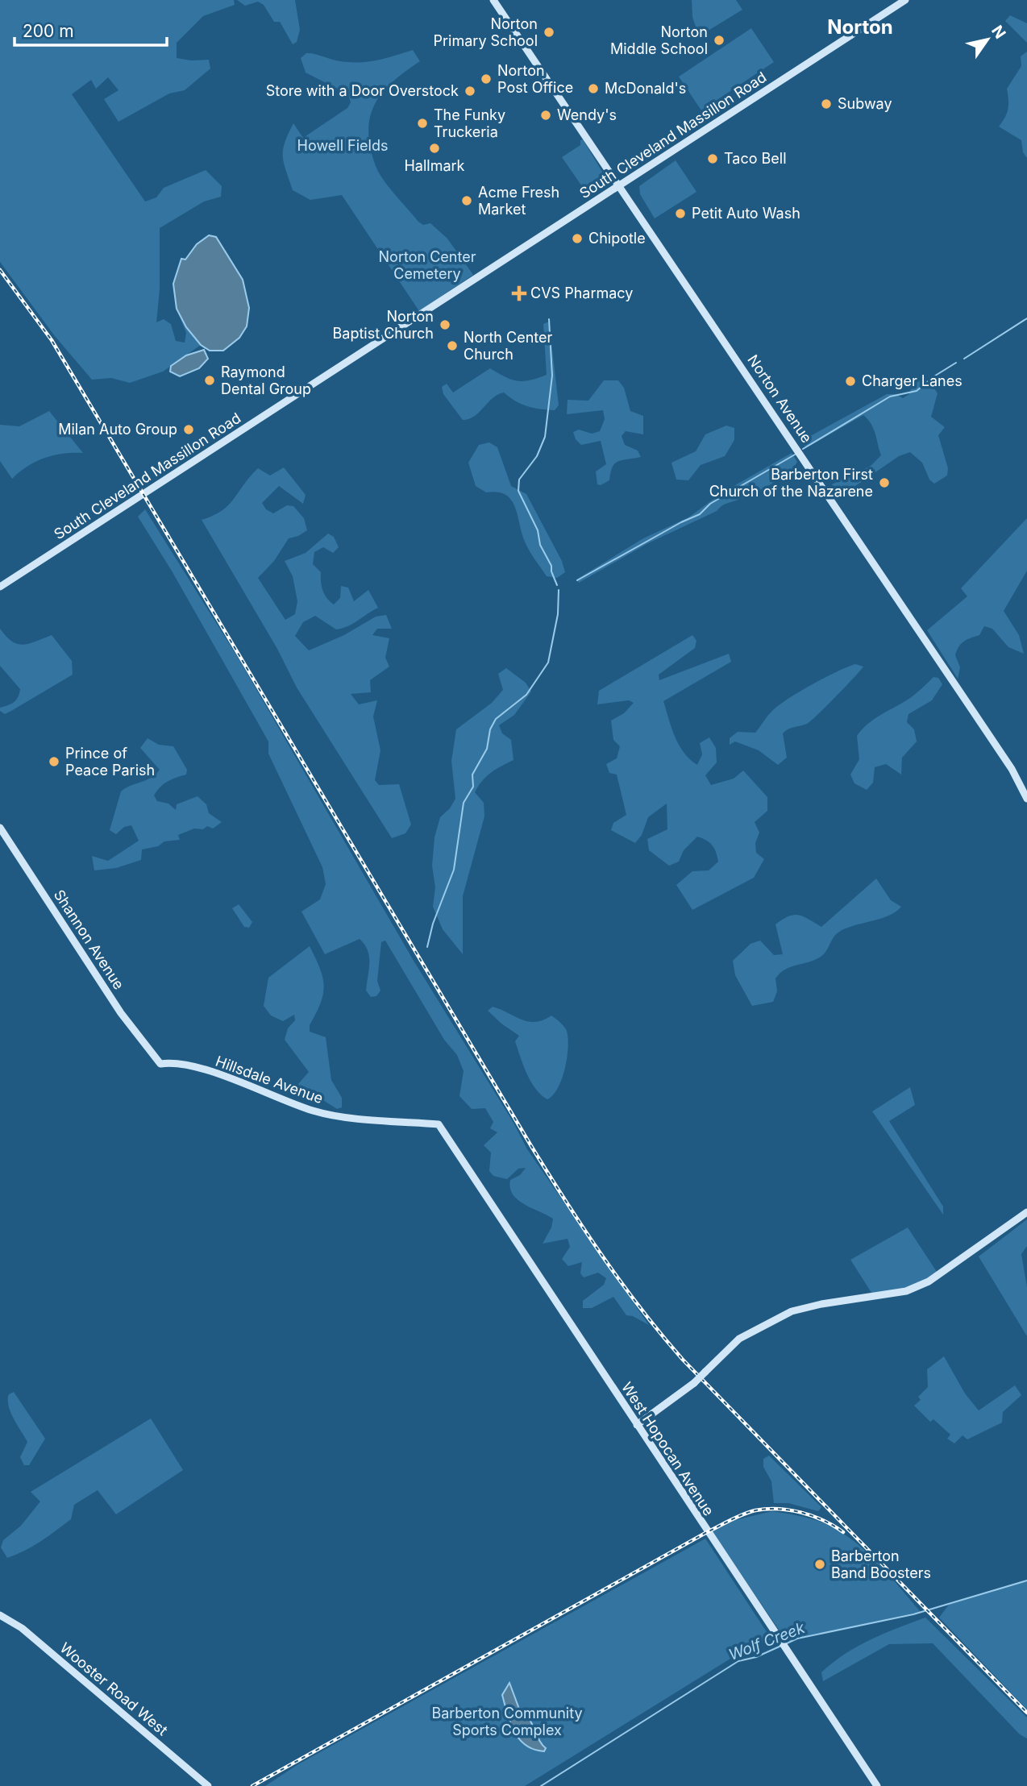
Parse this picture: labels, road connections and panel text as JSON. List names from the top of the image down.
{
  "streets": {
    "main road": [
      "South Cleveland Massillon Road",
      "Norton Avenue",
      "Shannon Avenue",
      "Hillsdale Avenue",
      "West Hopocan Avenue",
      "Wooster Road West"
    ]
  },
  "crossings": [
    ["South Cleveland Massillon Road", "Norton Avenue"],
    ["Shannon Avenue", "Hillsdale Avenue"],
    ["Hillsdale Avenue", "West Hopocan Avenue"]
  ],
  "districts": ["Norton"],
  "water": ["Wolf Creek"],
  "parks": ["Howell Fields", "Norton Center Cemetery", "Barberton Community Sports Complex"],
  "places": {
    "other": [
      "Norton Primary School",
      "Norton Middle School",
      "Norton Post Office",
      "McDonald's",
      "Store with a Door Overstock",
      "Subway",
      "Wendy's",
      "The Funky Truckeria",
      "Hallmark",
      "Taco Bell",
      "Acme Fresh Market",
      "Petit Auto Wash",
      "Chipotle",
      "Norton Baptist Church",
      "North Center Church",
      "Raymond Dental Group",
      "Charger Lanes",
      "Milan Auto Group",
      "Barberton First Church of the Nazarene",
      "Prince of Peace Parish",
      "Barberton Band Boosters"
    ],
    "health": ["CVS Pharmacy"]
  },
  "scale_bar": "200 m",
  "north": "top right"
}
